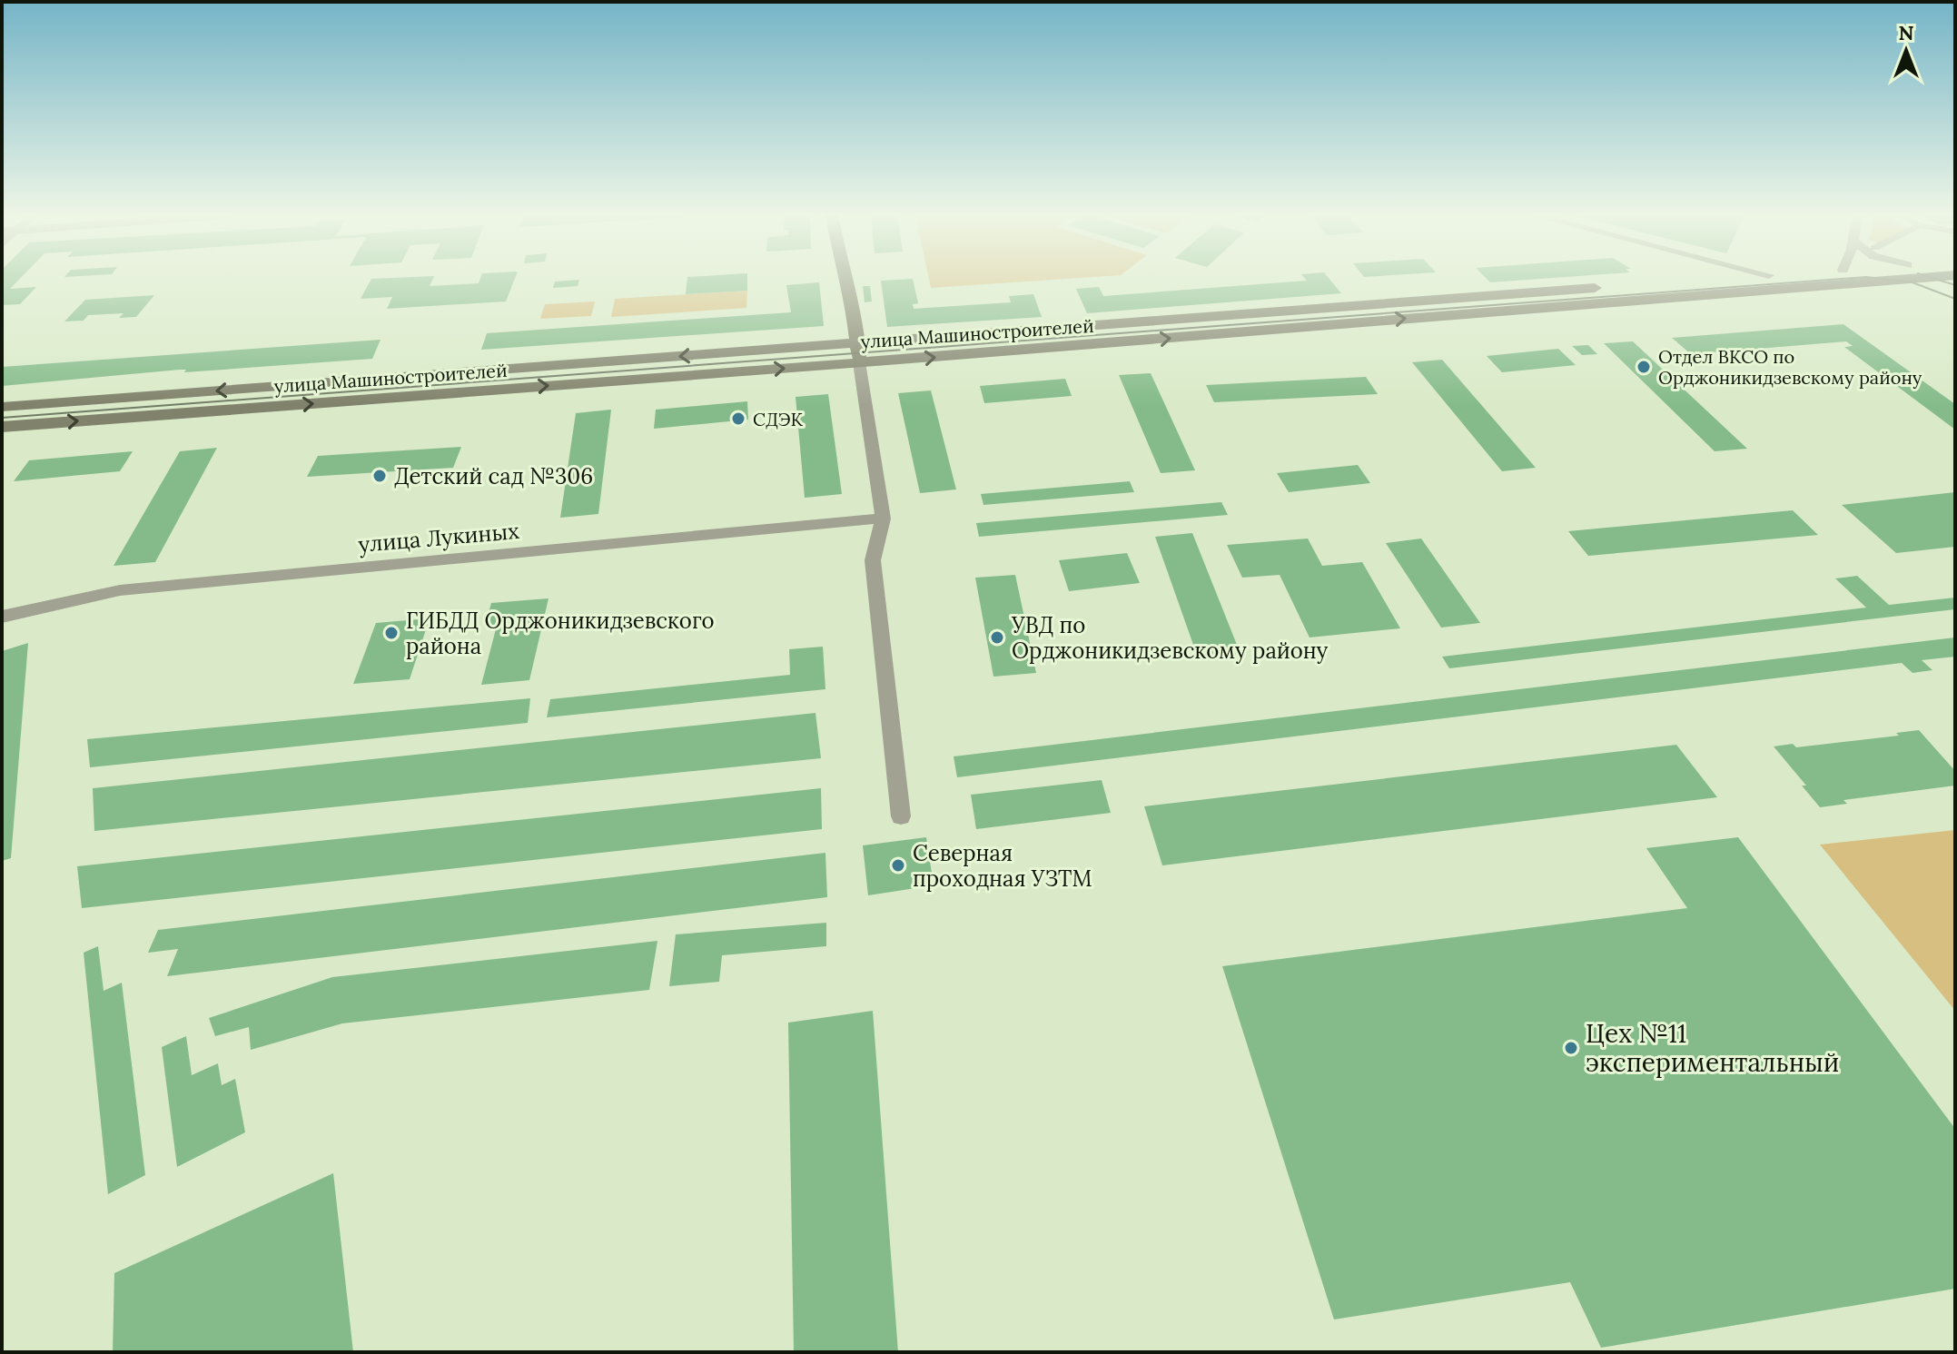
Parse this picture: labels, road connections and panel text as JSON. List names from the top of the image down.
{
  "streets": {
    "main road": ["улица Машиностроителей"],
    "street": ["улица Лукиных"]
  },
  "places": [
    "Отдел ВКСО по Орджоникидзевскому району",
    "СДЭК",
    "Детский сад №306",
    "ГИБДД Орджоникидзевского района",
    "УВД по Орджоникидзевскому району",
    "Северная проходная УЗТМ",
    "Цех №11 экспериментальный"
  ],
  "north": "top"
}
